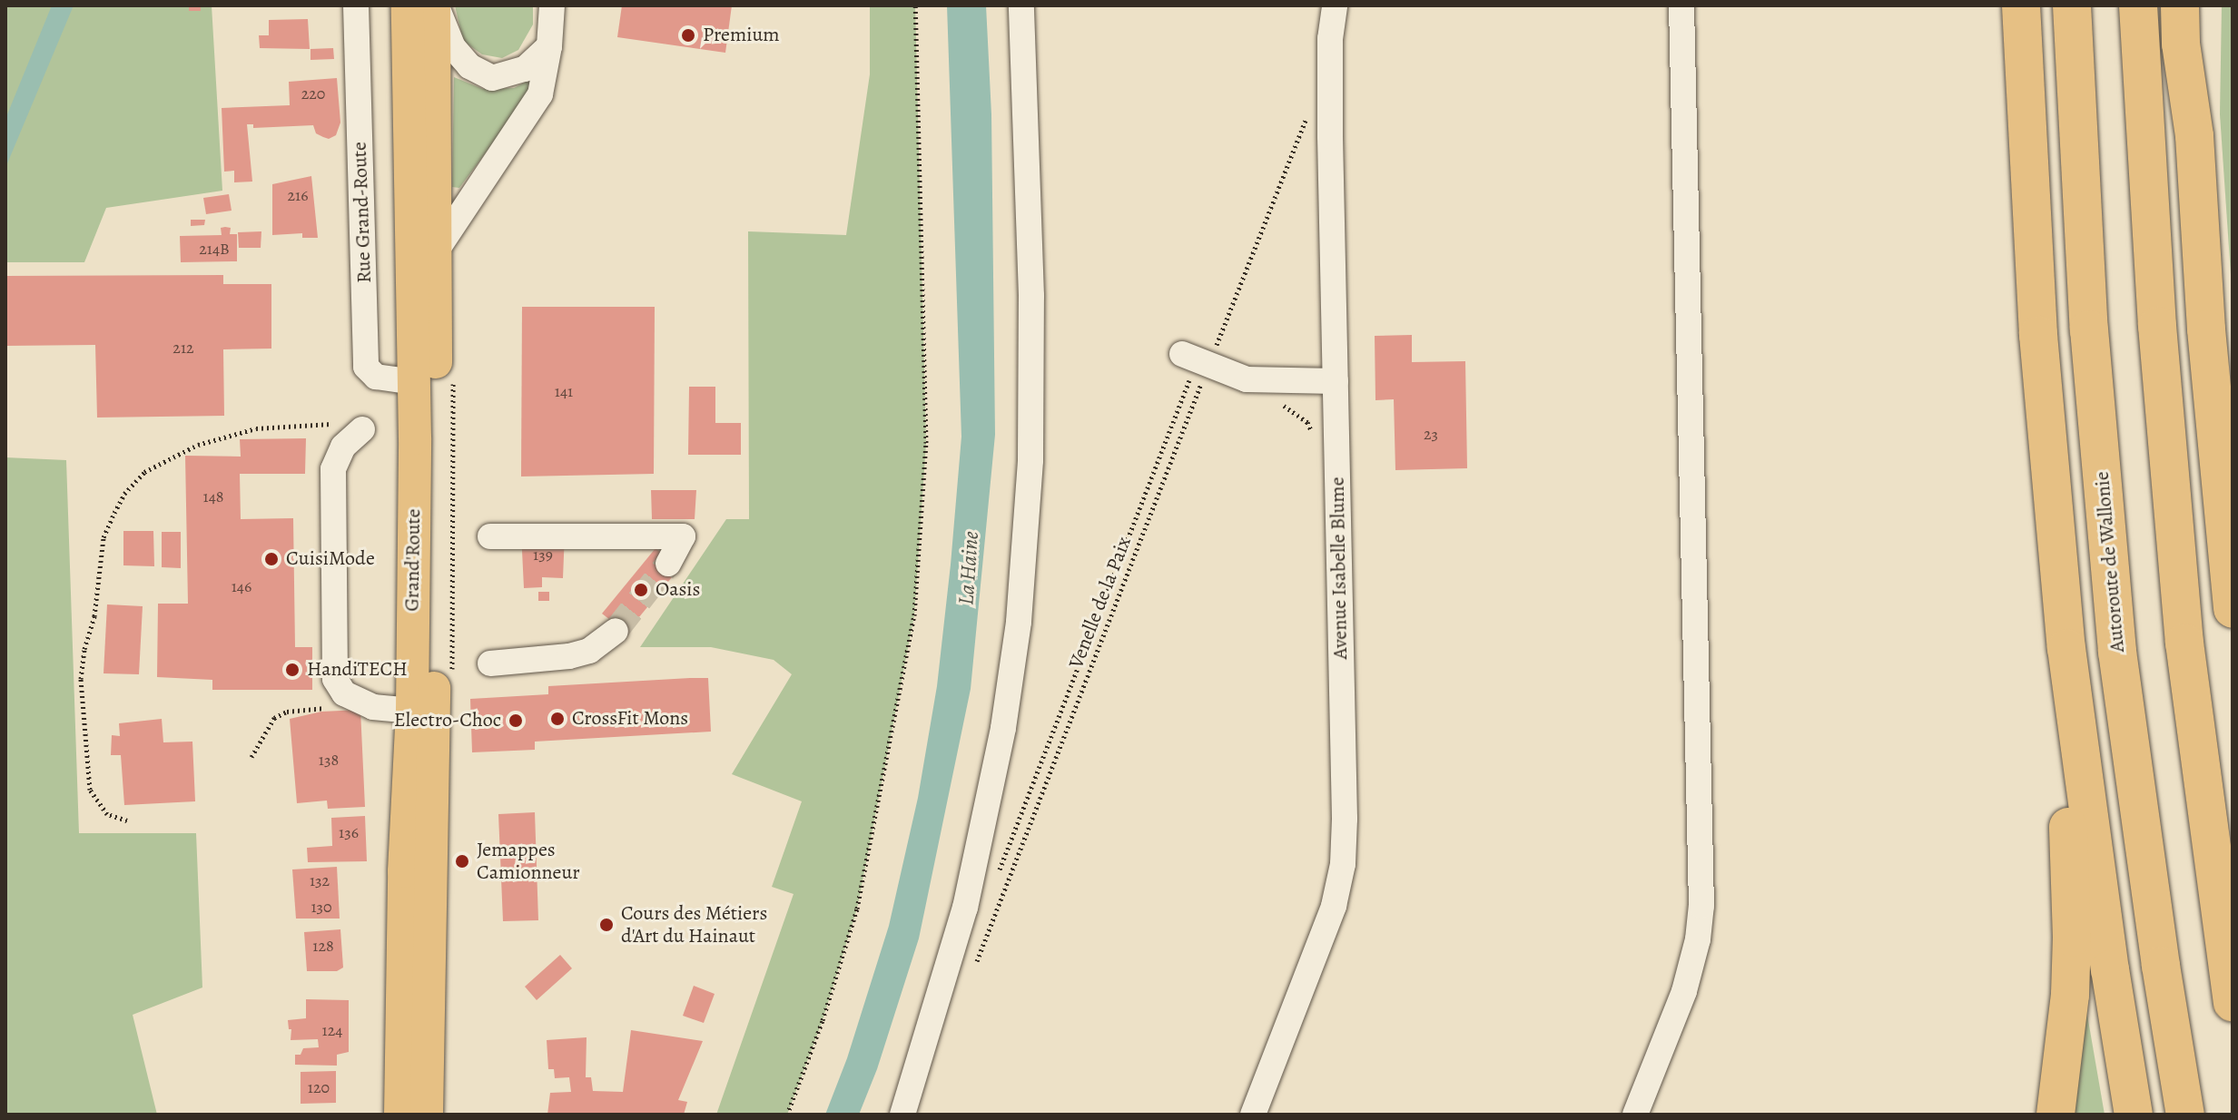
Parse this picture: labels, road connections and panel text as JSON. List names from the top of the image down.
{
  "streets": {
    "highway": ["Autoroute de Wallonie"],
    "main road": ["Grand'Route"],
    "street": ["Rue Grand-Route", "Avenue Isabelle Blume"],
    "path": ["Venelle de la Paix"]
  },
  "crossings": [
    ["Rue Grand-Route", "Grand'Route"]
  ],
  "water": ["La Haine"],
  "places": [
    "Premium",
    "CuisiMode",
    "Oasis",
    "HandiTECH",
    "CrossFit Mons",
    "Electro-Choc",
    "Jemappes Camionneur",
    "Cours des Métiers d'Art du Hainaut"
  ],
  "house_numbers": [
    "220",
    "216",
    "214B",
    "212",
    "141",
    "23",
    "148",
    "139",
    "146",
    "138",
    "136",
    "132",
    "130",
    "128",
    "124",
    "120"
  ]
}
